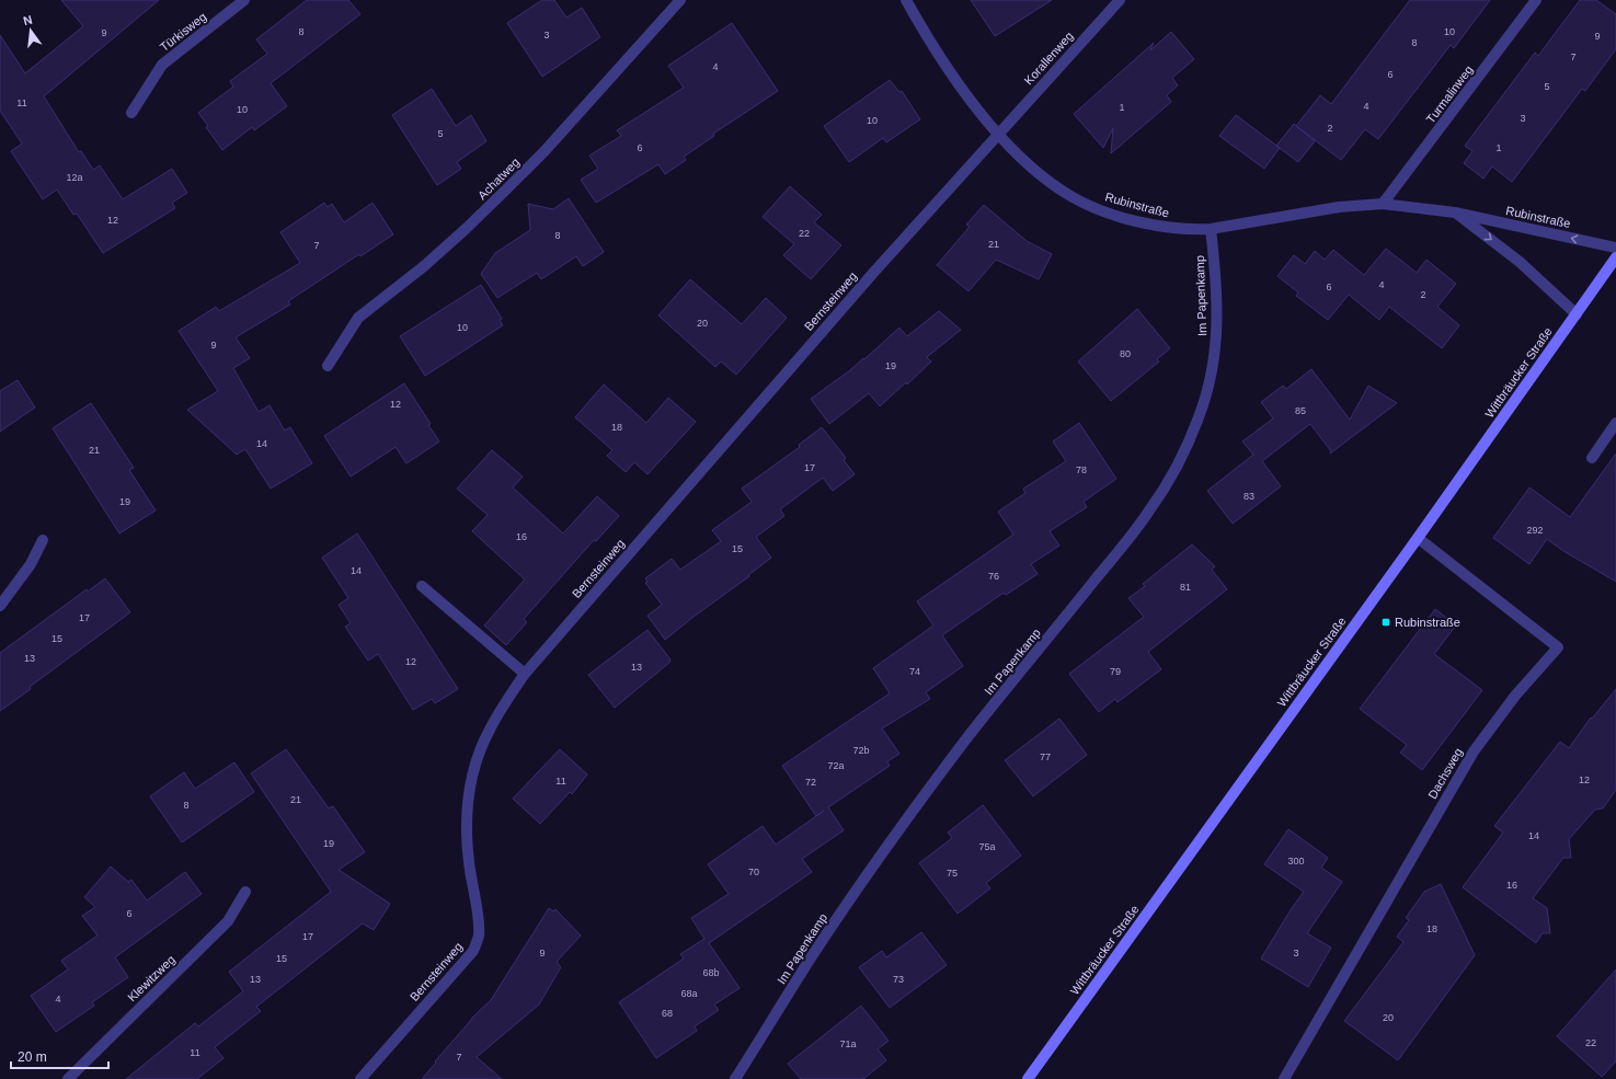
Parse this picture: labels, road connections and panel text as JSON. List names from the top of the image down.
{
  "streets": {
    "main road": ["Wittbräucker Straße"],
    "street": [
      "Türkisweg",
      "Korallenweg",
      "Turmalinweg",
      "Achatweg",
      "Rubinstraße",
      "Im Papenkamp",
      "Bernsteinweg",
      "Dachsweg",
      "Klewitzweg"
    ]
  },
  "crossings": [
    ["Korallenweg", "Rubinstraße"],
    ["Korallenweg", "Bernsteinweg"],
    ["Turmalinweg", "Rubinstraße"],
    ["Rubinstraße", "Im Papenkamp"],
    ["Rubinstraße", "Bernsteinweg"],
    ["Rubinstraße", "Wittbräucker Straße"],
    ["Wittbräucker Straße", "Dachsweg"]
  ],
  "places": {
    "transit": ["Rubinstraße"]
  },
  "house_numbers": [
    "8",
    "10",
    "9",
    "3",
    "9",
    "8",
    "7",
    "4",
    "6",
    "5",
    "11",
    "4",
    "1",
    "10",
    "3",
    "10",
    "2",
    "5",
    "6",
    "1",
    "12a",
    "12",
    "22",
    "8",
    "21",
    "7",
    "4",
    "6",
    "2",
    "20",
    "10",
    "9",
    "80",
    "19",
    "12",
    "85",
    "18",
    "14",
    "21",
    "17",
    "78",
    "83",
    "19",
    "292",
    "16",
    "15",
    "14",
    "76",
    "81",
    "17",
    "15",
    "13",
    "12",
    "13",
    "74",
    "79",
    "72b",
    "77",
    "72a",
    "12",
    "11",
    "72",
    "21",
    "8",
    "14",
    "19",
    "75a",
    "300",
    "70",
    "75",
    "16",
    "6",
    "18",
    "17",
    "9",
    "3",
    "15",
    "68b",
    "13",
    "73",
    "68a",
    "4",
    "68",
    "20",
    "22",
    "71a",
    "11",
    "7"
  ],
  "scale_bar": "20 m",
  "north": "top"
}
